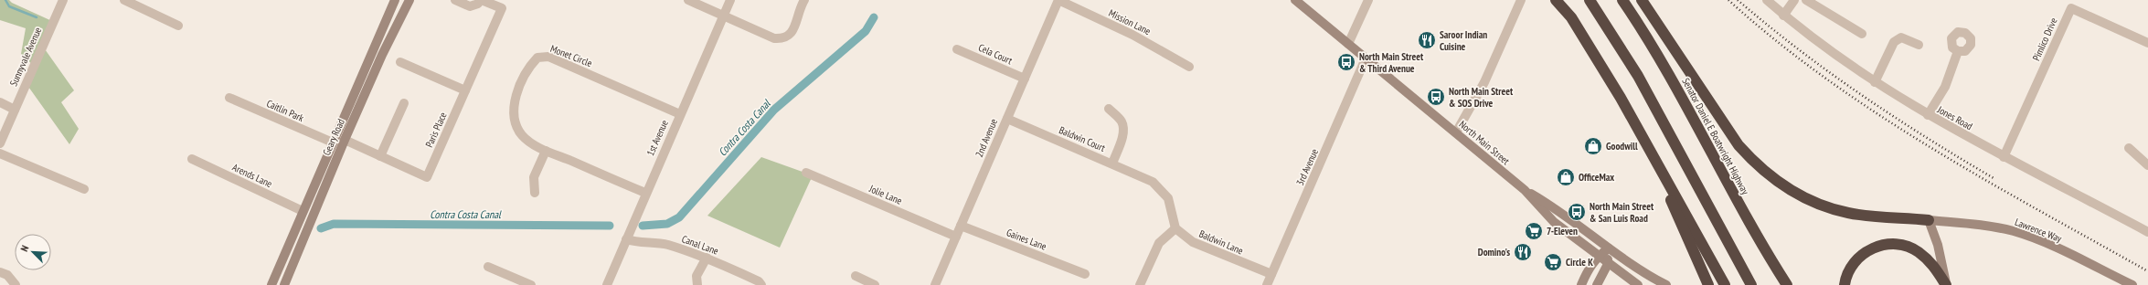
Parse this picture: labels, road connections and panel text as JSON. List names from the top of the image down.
{
  "streets": {
    "highway": ["Senator Daniel E Boatwright Highway"],
    "main road": ["Geary Road", "North Main Street", "Lawrence Way"],
    "street": [
      "Mission Lane",
      "Pimlico Drive",
      "Cela Court",
      "Monet Circle",
      "Sunnyvale Avenue",
      "Caitlin Park",
      "Jones Road",
      "Paris Place",
      "1st Avenue",
      "2nd Avenue",
      "Baldwin Court",
      "3rd Avenue",
      "Arends Lane",
      "Jolie Lane",
      "Gaines Lane",
      "Baldwin Lane",
      "Canal Lane"
    ]
  },
  "crossings": [
    ["Mission Lane", "2nd Avenue"],
    ["Pimlico Drive", "Jones Road"],
    ["Cela Court", "2nd Avenue"],
    ["Monet Circle", "1st Avenue"],
    ["Caitlin Park", "Geary Road"],
    ["Paris Place", "Geary Road"],
    ["Geary Road", "Arends Lane"],
    ["1st Avenue", "Canal Lane"],
    ["2nd Avenue", "Baldwin Court"],
    ["2nd Avenue", "Jolie Lane"],
    ["2nd Avenue", "Gaines Lane"],
    ["North Main Street", "3rd Avenue"],
    ["3rd Avenue", "Baldwin Lane"]
  ],
  "water": ["Contra Costa Canal"],
  "places": {
    "restaurant": ["Saroor Indian Cuisine", "Domino's"],
    "bus stop": ["North Main Street & Third Avenue", "North Main Street & SOS Drive", "North Main Street & San Luis Road"],
    "shop": ["Goodwill", "OfficeMax"],
    "supermarket": ["7-Eleven", "Circle K"]
  },
  "north": "top left"
}
